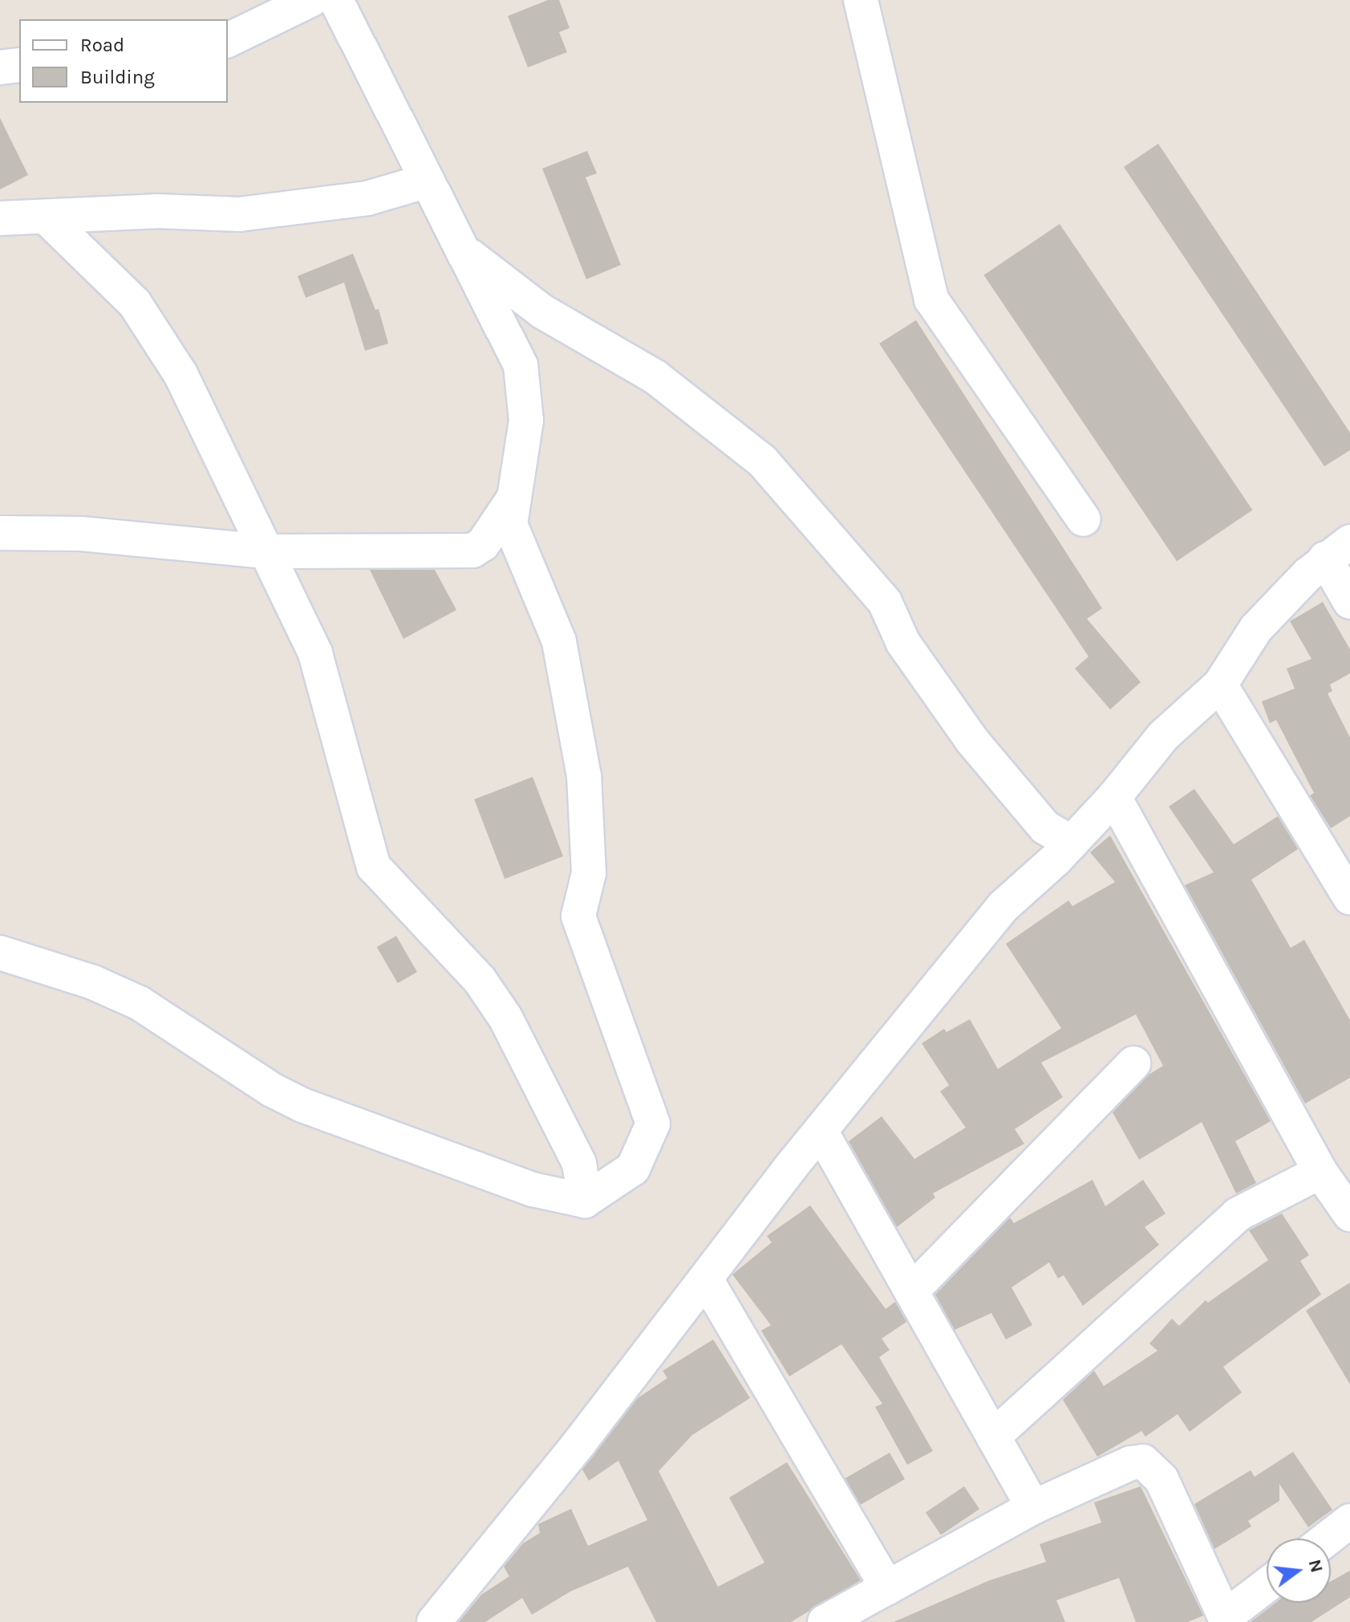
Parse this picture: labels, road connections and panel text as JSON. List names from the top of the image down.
{
  "legend": ["Road", "Building"],
  "north": "right"
}
